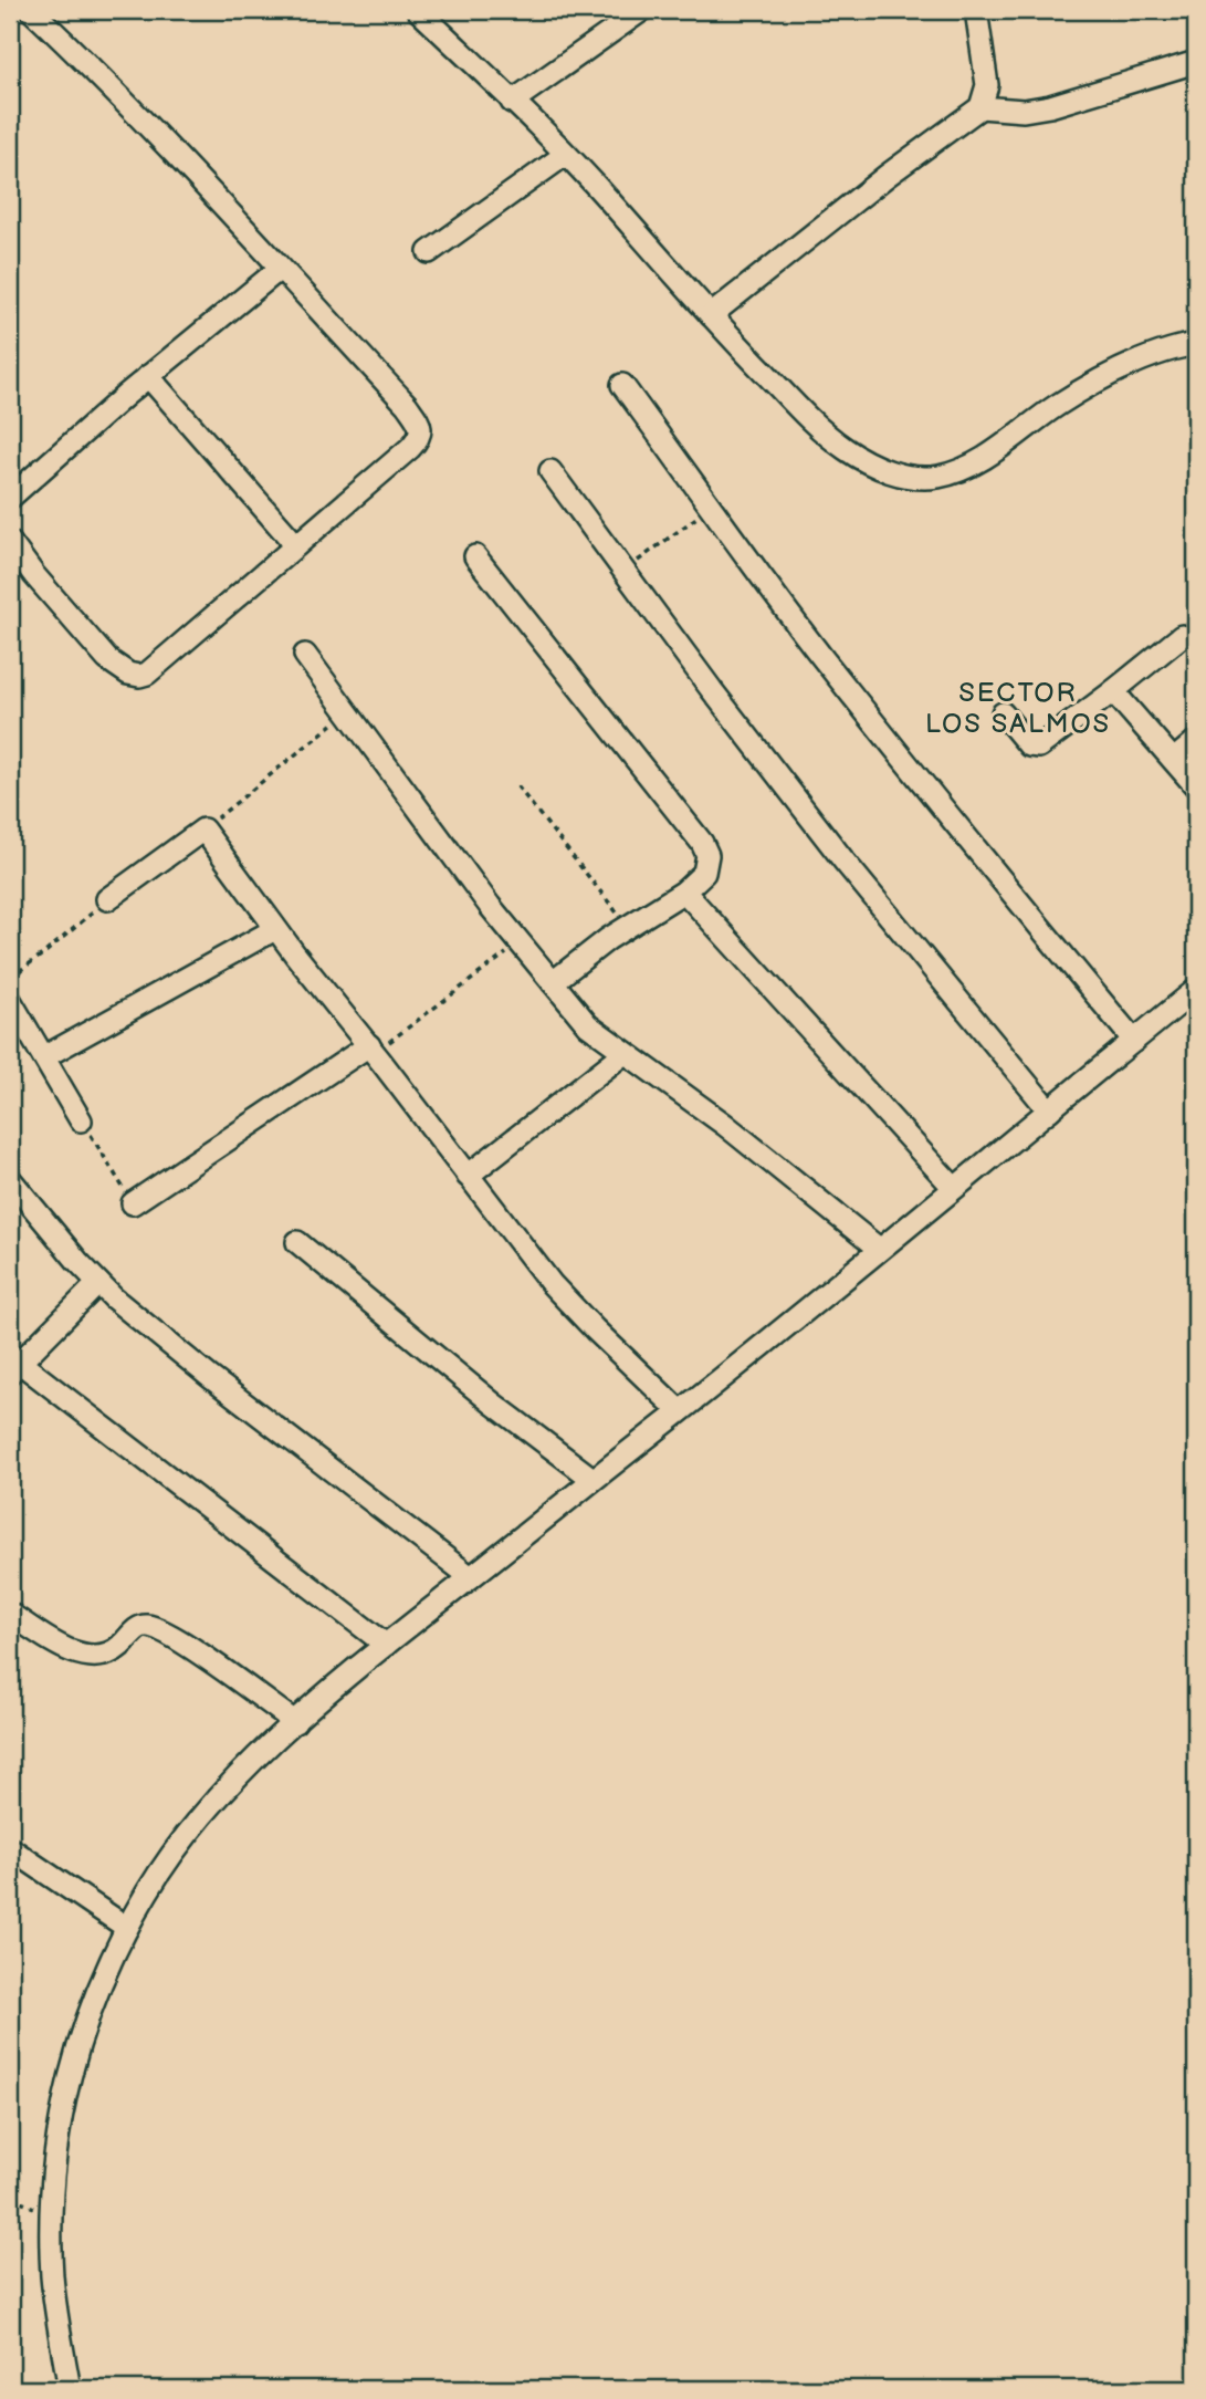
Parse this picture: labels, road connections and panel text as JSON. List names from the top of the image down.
{
  "districts": ["SECTOR LOS SALMOS"]
}
